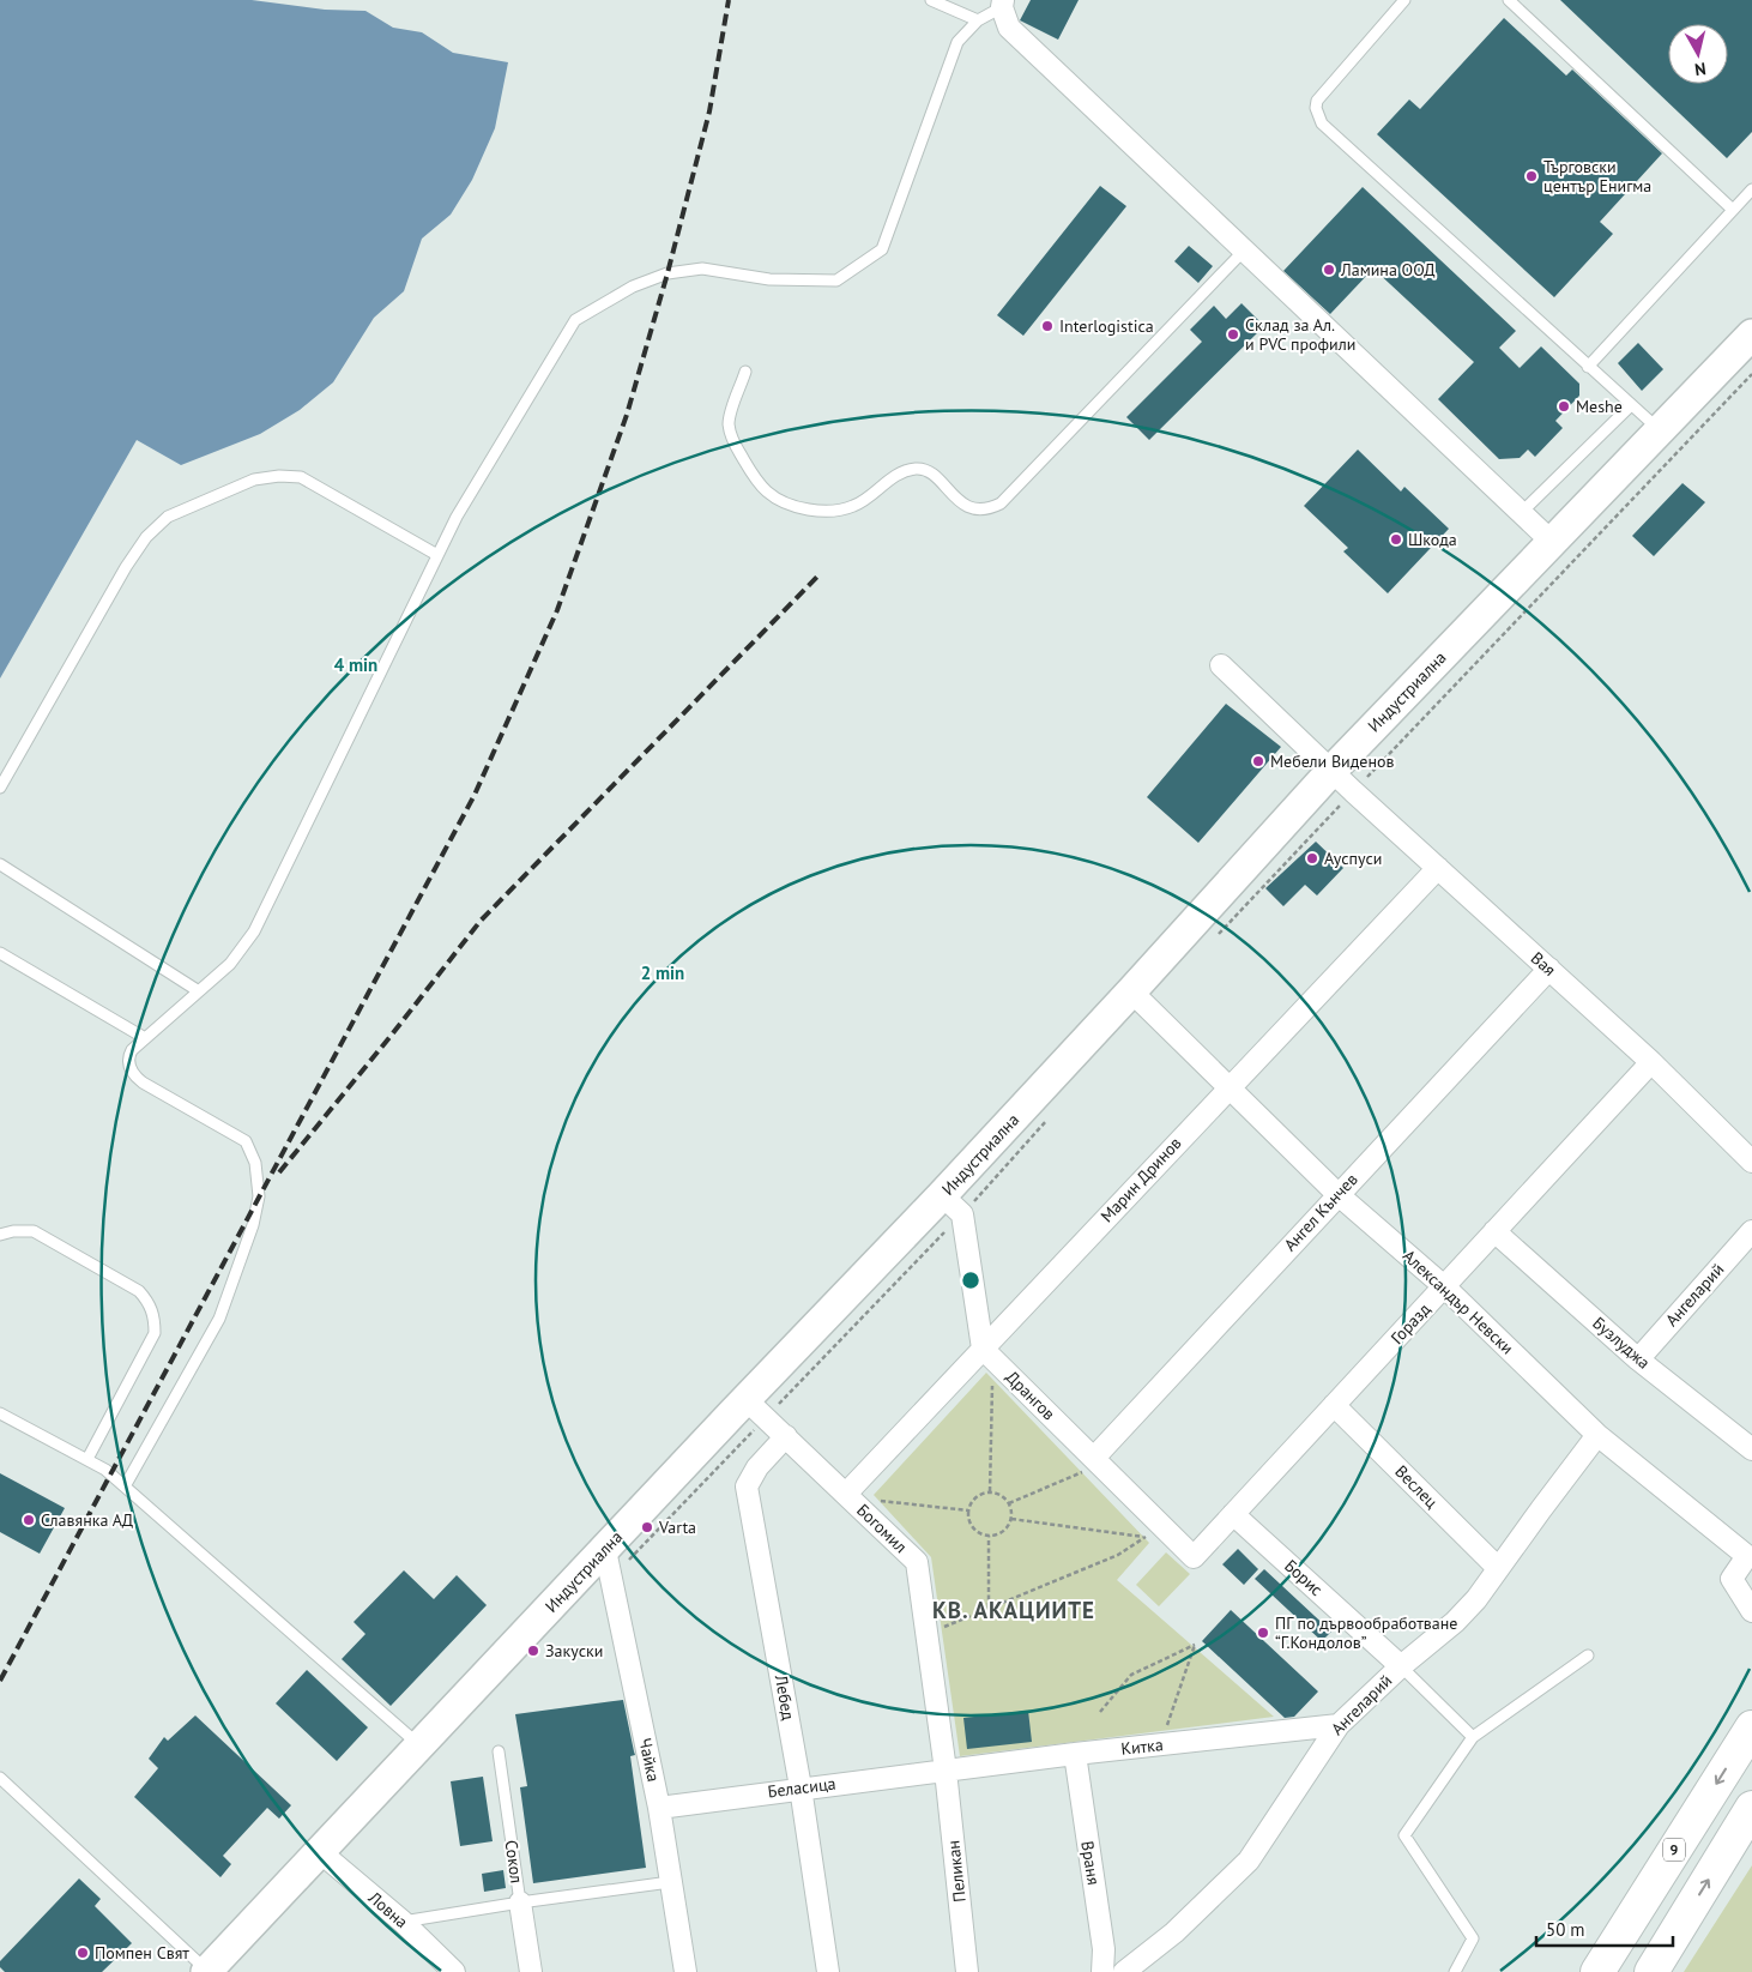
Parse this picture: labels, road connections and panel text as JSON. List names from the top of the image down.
{
  "streets": {
    "highway": ["9"],
    "main road": ["Индустриална"],
    "street": [
      "Вая",
      "Марин Дринов",
      "Ангел Кънчев",
      "Ангеларий",
      "Александър Невски",
      "Горазд",
      "Бузлуджа",
      "Дрангов",
      "Веслец",
      "Богомил",
      "Борис",
      "Лебед",
      "Китка",
      "Чайка",
      "Беласица",
      "Сокол",
      "Враня",
      "Пеликан",
      "Ловна"
    ]
  },
  "crossings": [
    ["Индустриална", "Вая"],
    ["Индустриална", "Александър Невски"],
    ["Индустриална", "Богомил"],
    ["Индустриална", "Чайка"],
    ["Индустриална", "Ловна"],
    ["Вая", "Марин Дринов"],
    ["Вая", "Ангел Кънчев"],
    ["Вая", "Горазд"],
    ["Марин Дринов", "Александър Невски"],
    ["Марин Дринов", "Дрангов"],
    ["Марин Дринов", "Богомил"],
    ["Ангел Кънчев", "Александър Невски"],
    ["Ангел Кънчев", "Дрангов"],
    ["Ангеларий", "Александър Невски"],
    ["Ангеларий", "Бузлуджа"],
    ["Ангеларий", "Веслец"],
    ["Ангеларий", "Борис"],
    ["Ангеларий", "Китка"],
    ["Александър Невски", "Горазд"],
    ["Горазд", "Бузлуджа"],
    ["Горазд", "Дрангов"],
    ["Горазд", "Веслец"],
    ["Горазд", "Борис"],
    ["Богомил", "Лебед"],
    ["Богомил", "Китка"],
    ["Богомил", "Беласица"],
    ["Богомил", "Пеликан"],
    ["Лебед", "Беласица"],
    ["Китка", "Беласица"],
    ["Китка", "Враня"],
    ["Китка", "Пеликан"],
    ["Чайка", "Беласица"],
    ["Беласица", "Пеликан"]
  ],
  "districts": ["КВ. АКАЦИИТЕ"],
  "places": [
    "Търговски център Енигма",
    "Ламина ООД",
    "Interlogistica",
    "Склад за Ал. и PVC профили",
    "Meshe",
    "Шкода",
    "Мебели Виденов",
    "Ауспуси",
    "Славянка АД",
    "Varta",
    "ПГ по дървообработване “Г.Кондолов”",
    "Закуски",
    "Помпен Свят"
  ],
  "scale_bar": "50 m",
  "north": "bottom",
  "rings": ["4 min", "2 min"]
}
